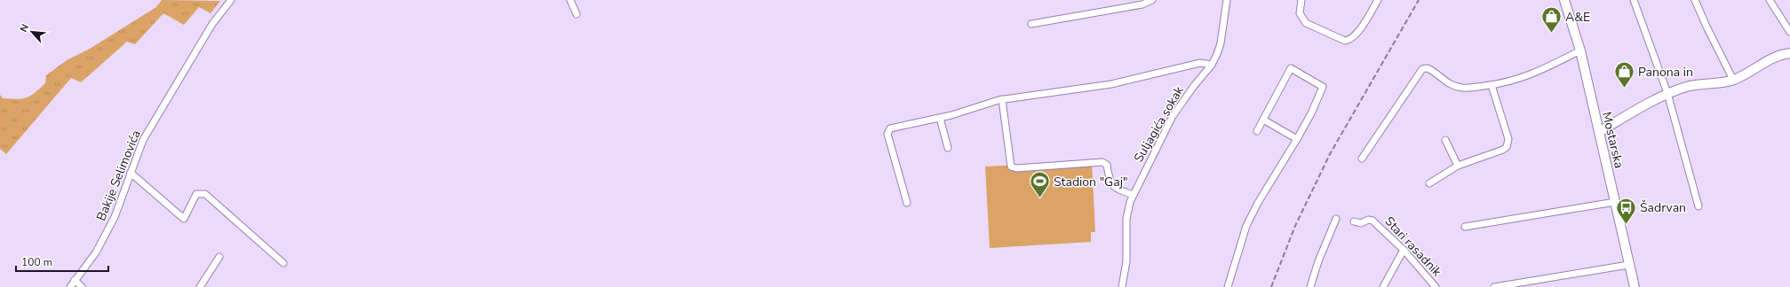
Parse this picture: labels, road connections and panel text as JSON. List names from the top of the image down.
{
  "streets": {
    "main road": ["Mostarska"],
    "street": ["Suljagića sokak", "Bakije Selimovića", "Stari rasadnik"]
  },
  "places": {
    "shop": ["A&E", "Panona in"],
    "sports": ["Stadion \"Gaj\""],
    "bus stop": ["Šadrvan"]
  },
  "scale_bar": "100 m",
  "north": "top left"
}
